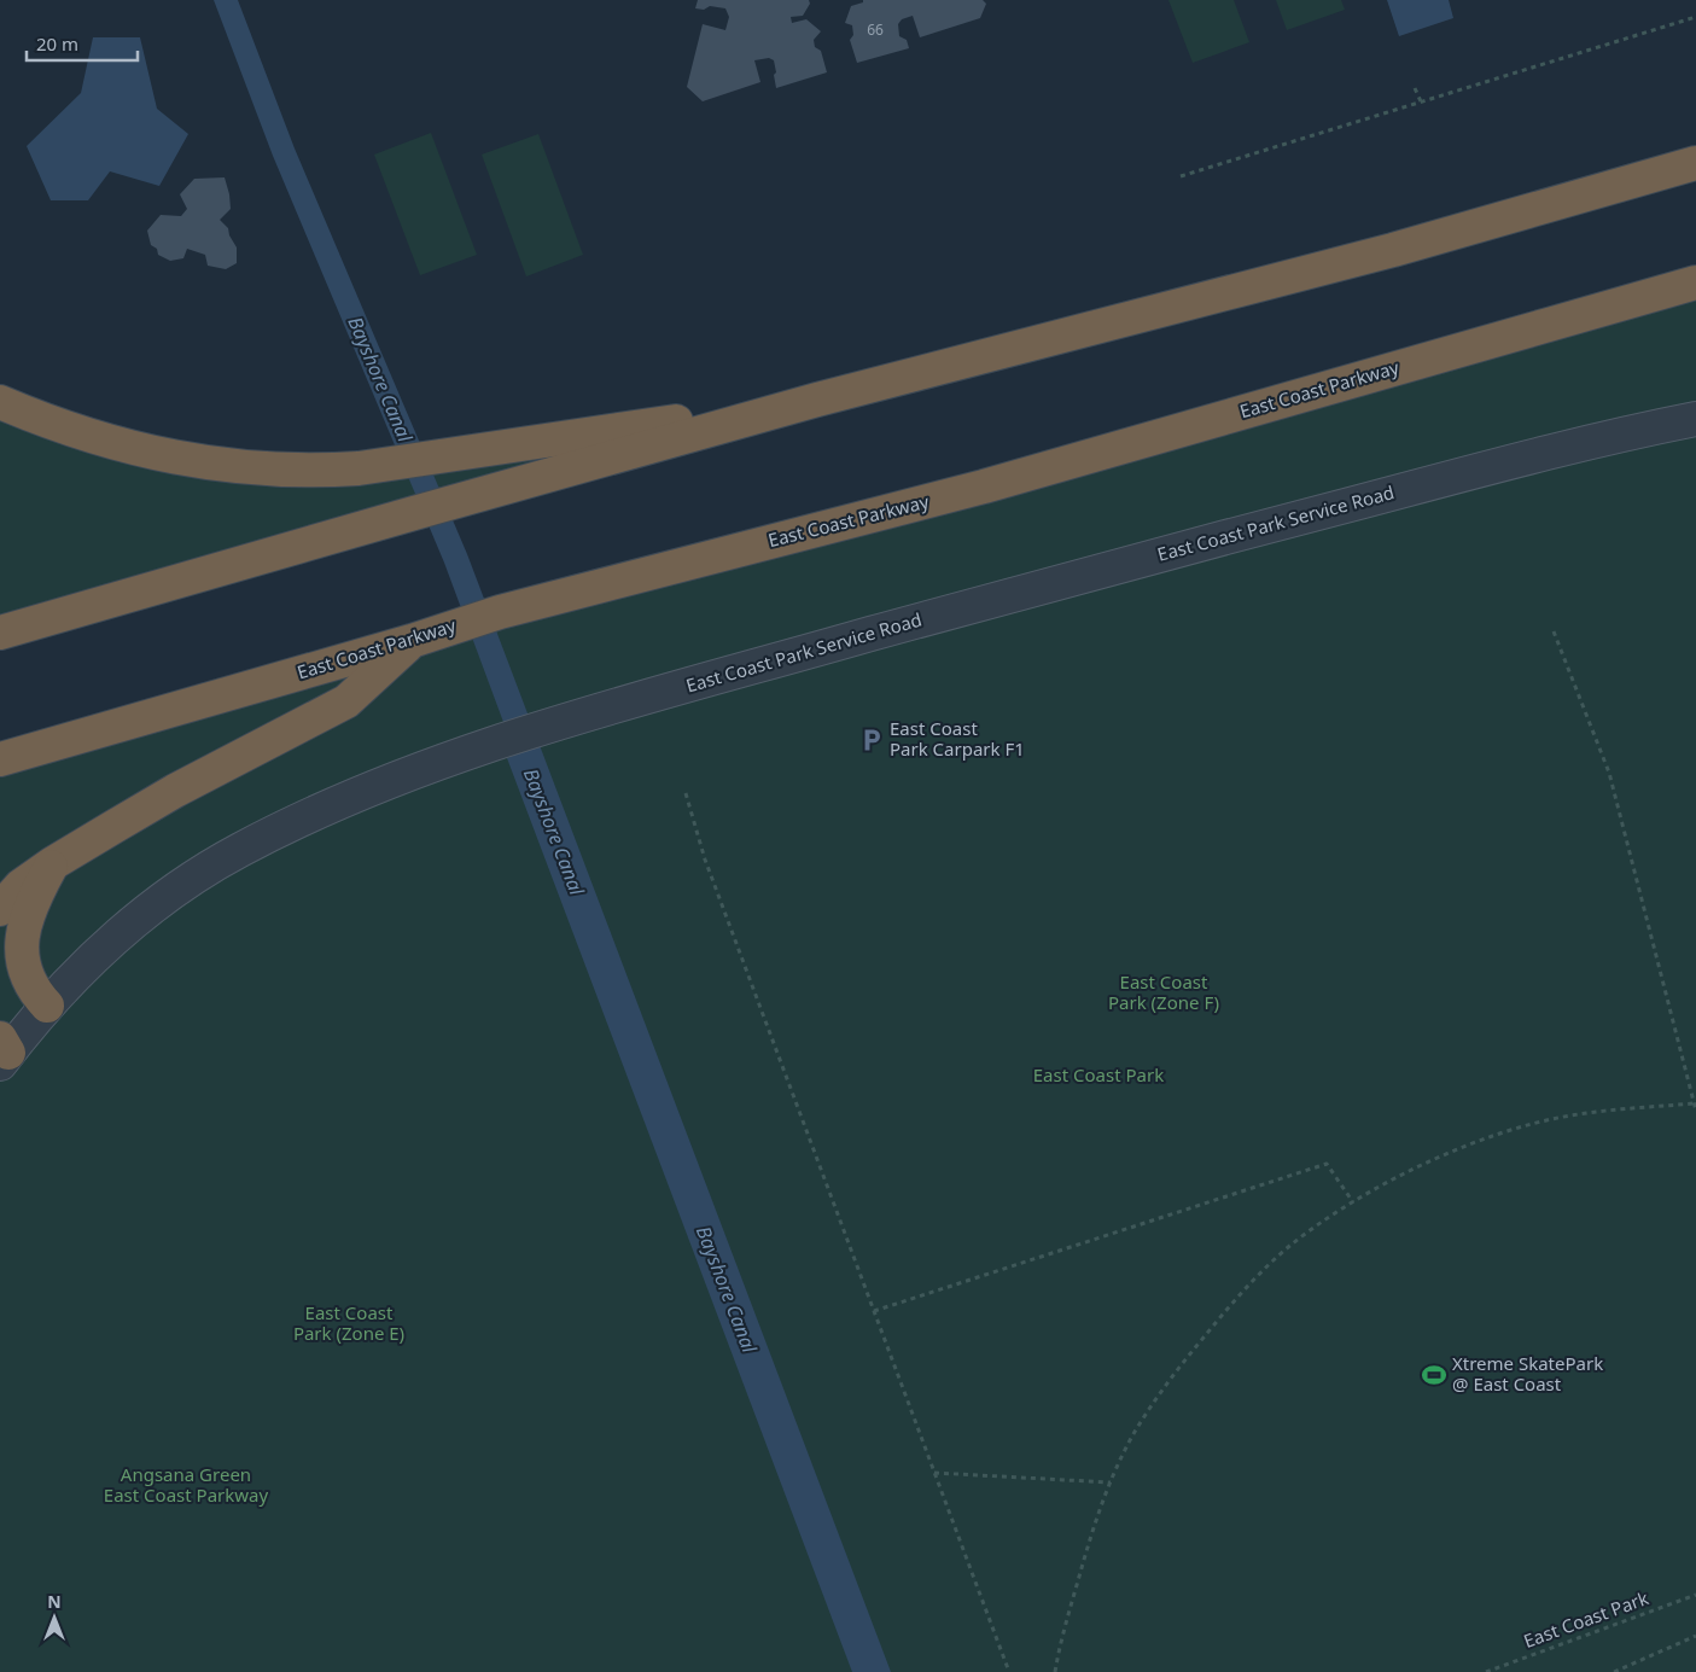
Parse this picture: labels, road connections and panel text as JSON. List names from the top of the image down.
{
  "streets": {
    "highway": ["East Coast Parkway"],
    "street": ["East Coast Park Service Road"],
    "path": ["East Coast Park"]
  },
  "water": ["Bayshore Canal"],
  "parks": [
    "East Coast Park (Zone F)",
    "East Coast Park",
    "East Coast Park (Zone E)",
    "Angsana Green East Coast Parkway"
  ],
  "places": {
    "parking": ["East Coast Park Carpark F1"],
    "sports": ["Xtreme SkatePark @ East Coast"]
  },
  "house_numbers": ["66"],
  "scale_bar": "20 m",
  "north": "top"
}
